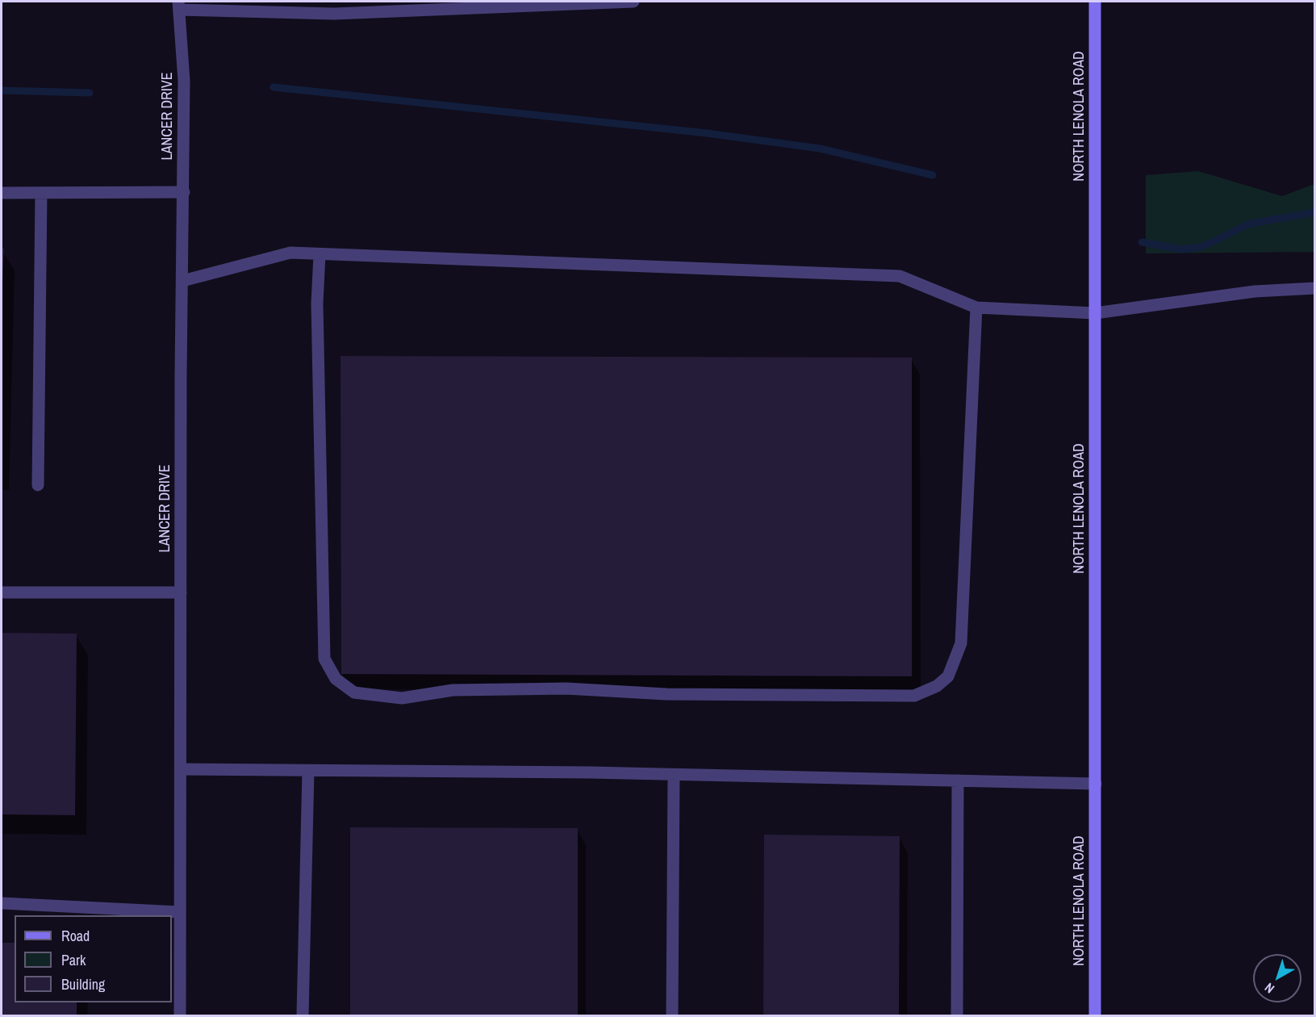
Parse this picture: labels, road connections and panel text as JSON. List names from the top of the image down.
{
  "streets": {
    "main road": ["NORTH LENOLA ROAD"],
    "street": ["LANCER DRIVE"]
  },
  "legend": ["Road", "Park", "Building"],
  "north": "bottom left"
}
